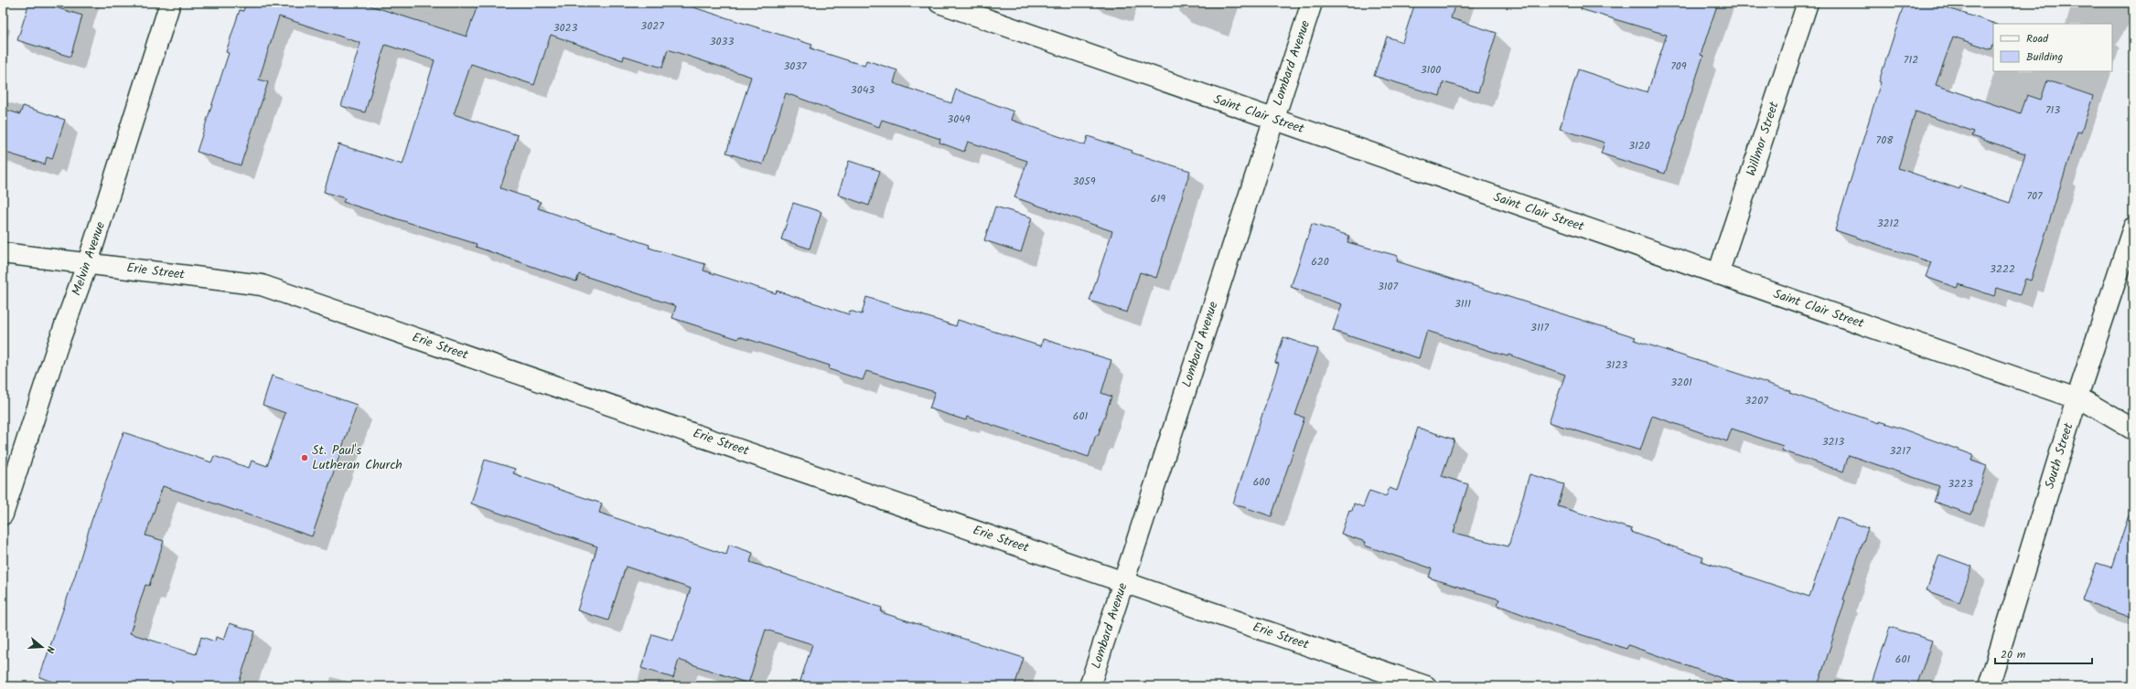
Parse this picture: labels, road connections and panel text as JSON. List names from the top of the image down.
{
  "streets": {
    "street": [
      "Lombard Avenue",
      "Saint Clair Street",
      "Willmor Street",
      "Melvin Avenue",
      "Erie Street",
      "South Street"
    ]
  },
  "crossings": [
    ["Lombard Avenue", "Saint Clair Street"],
    ["Lombard Avenue", "Erie Street"],
    ["Saint Clair Street", "Willmor Street"],
    ["Saint Clair Street", "South Street"],
    ["Melvin Avenue", "Erie Street"]
  ],
  "places": ["St. Paul's Lutheran Church"],
  "house_numbers": [
    "3027",
    "3023",
    "3033",
    "712",
    "3037",
    "709",
    "3100",
    "3043",
    "713",
    "3049",
    "708",
    "3120",
    "3059",
    "707",
    "619",
    "3212",
    "620",
    "3222",
    "3107",
    "3111",
    "3117",
    "3123",
    "3201",
    "3207",
    "601",
    "3213",
    "3217",
    "600",
    "3223",
    "601"
  ],
  "legend": ["Road", "Building"],
  "scale_bar": "20 m",
  "north": "right"
}
